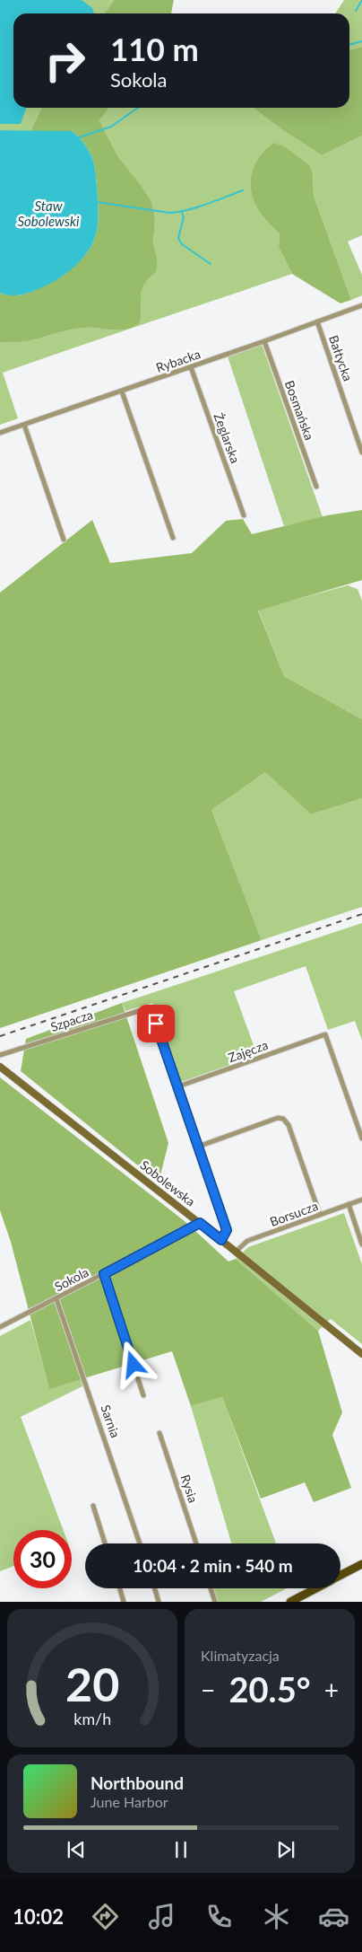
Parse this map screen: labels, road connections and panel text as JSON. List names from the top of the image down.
{
  "streets": {
    "street": [
      "Bałtycka",
      "Rybacka",
      "Bosmańska",
      "Żeglarska",
      "Szpacza",
      "Zajęcza",
      "Sobolewska",
      "Borsucza",
      "Sokola",
      "Sarnia",
      "Rysia"
    ]
  },
  "crossings": [
    ["Bałtycka", "Rybacka"],
    ["Rybacka", "Bosmańska"],
    ["Rybacka", "Żeglarska"],
    ["Szpacza", "Zajęcza"],
    ["Sobolewska", "Borsucza"],
    ["Sobolewska", "Sokola"],
    ["Sokola", "Sarnia"]
  ],
  "water": ["Staw Sobolewski"],
  "page": {
    "turn": ["110 m", "Sokola"],
    "limit": "30",
    "trip": "10:04 · 2 min · 540 m",
    "tile": "Klimatyzacja",
    "heat": ["−", "20.5°", "+"],
    "song": ["Northbound", "June Harbor"],
    "tabs": "10:02",
    "gauge": ["20", "km/h"]
  }
}
